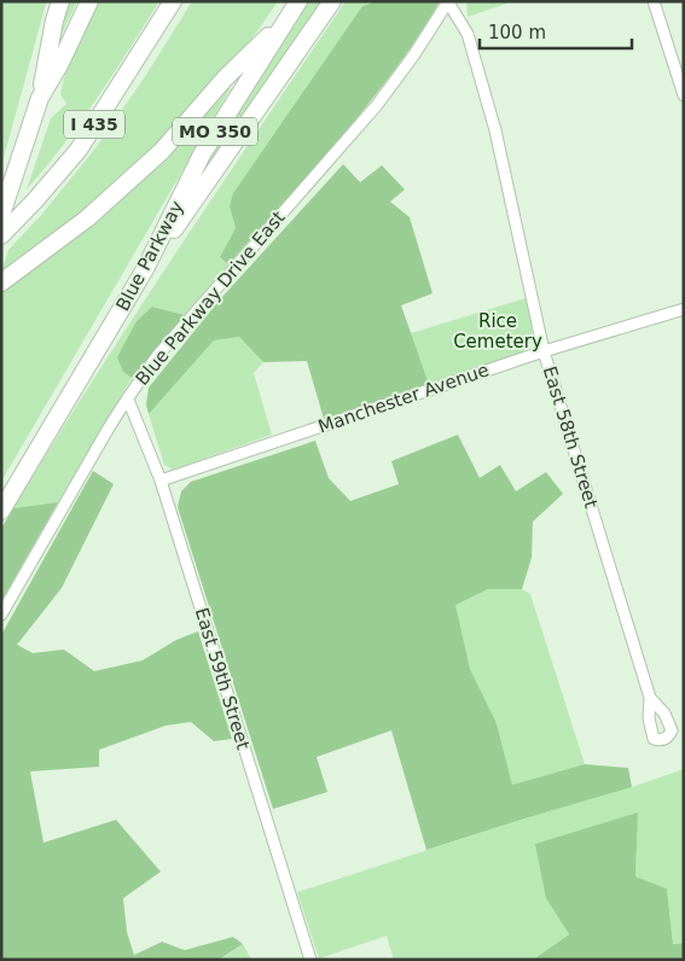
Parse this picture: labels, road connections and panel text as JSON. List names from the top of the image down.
{
  "streets": {
    "highway": ["I 435", "MO 350", "Blue Parkway"],
    "street": [
      "Blue Parkway Drive East",
      "Manchester Avenue",
      "East 58th Street",
      "East 59th Street"
    ]
  },
  "crossings": [
    ["Blue Parkway Drive East", "East 58th Street"],
    ["Blue Parkway Drive East", "East 59th Street"],
    ["Manchester Avenue", "East 58th Street"],
    ["Manchester Avenue", "East 59th Street"]
  ],
  "parks": ["Rice Cemetery"],
  "scale_bar": "100 m"
}
